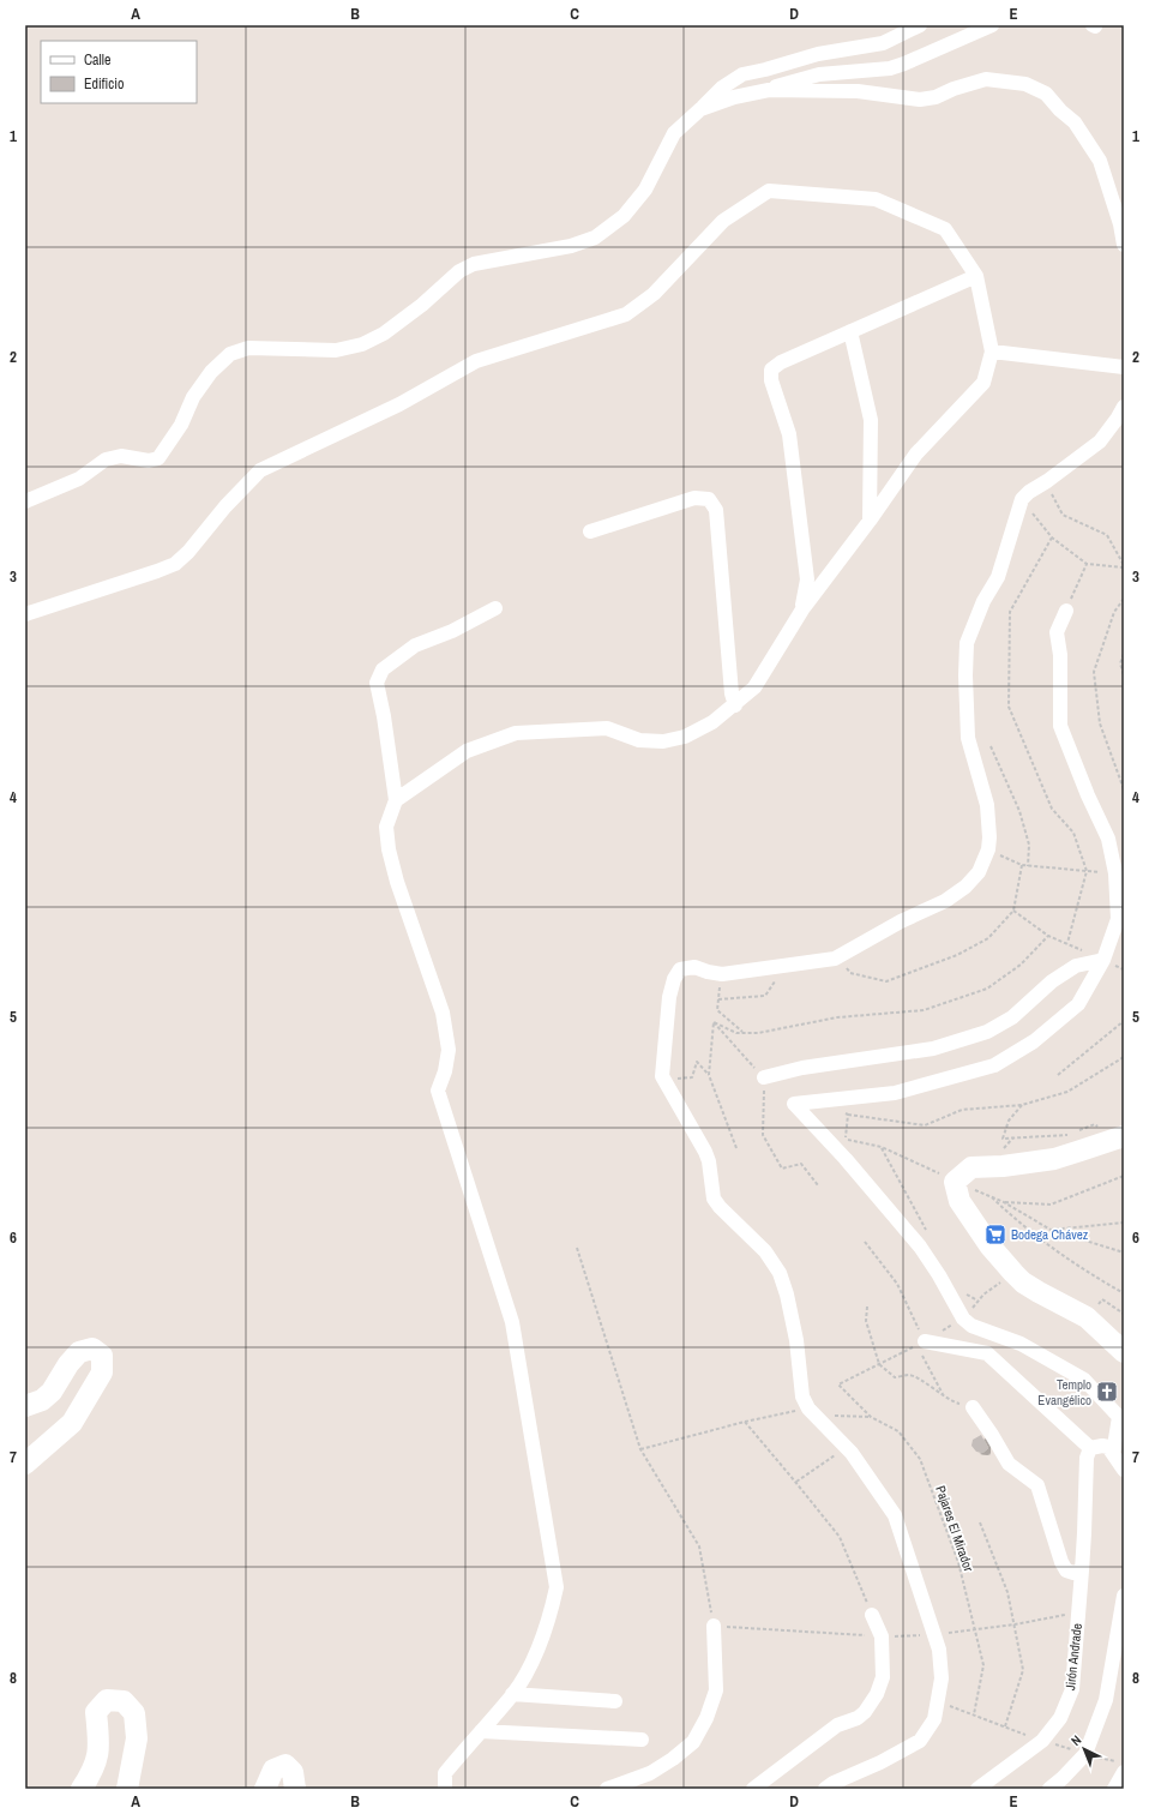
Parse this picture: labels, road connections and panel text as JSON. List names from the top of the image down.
{
  "streets": {
    "street": ["Jirón Andrade"],
    "path": ["Pajares El Mirador"]
  },
  "places": {
    "supermarket": ["Bodega Chávez"],
    "church": ["Templo Evangélico"]
  },
  "legend": ["Calle", "Edificio"],
  "north": "top left",
  "grid": {
    "columns": [
      "A",
      "B",
      "C",
      "D",
      "E"
    ],
    "rows": [
      "1",
      "2",
      "3",
      "4",
      "5",
      "6",
      "7",
      "8"
    ]
  }
}
